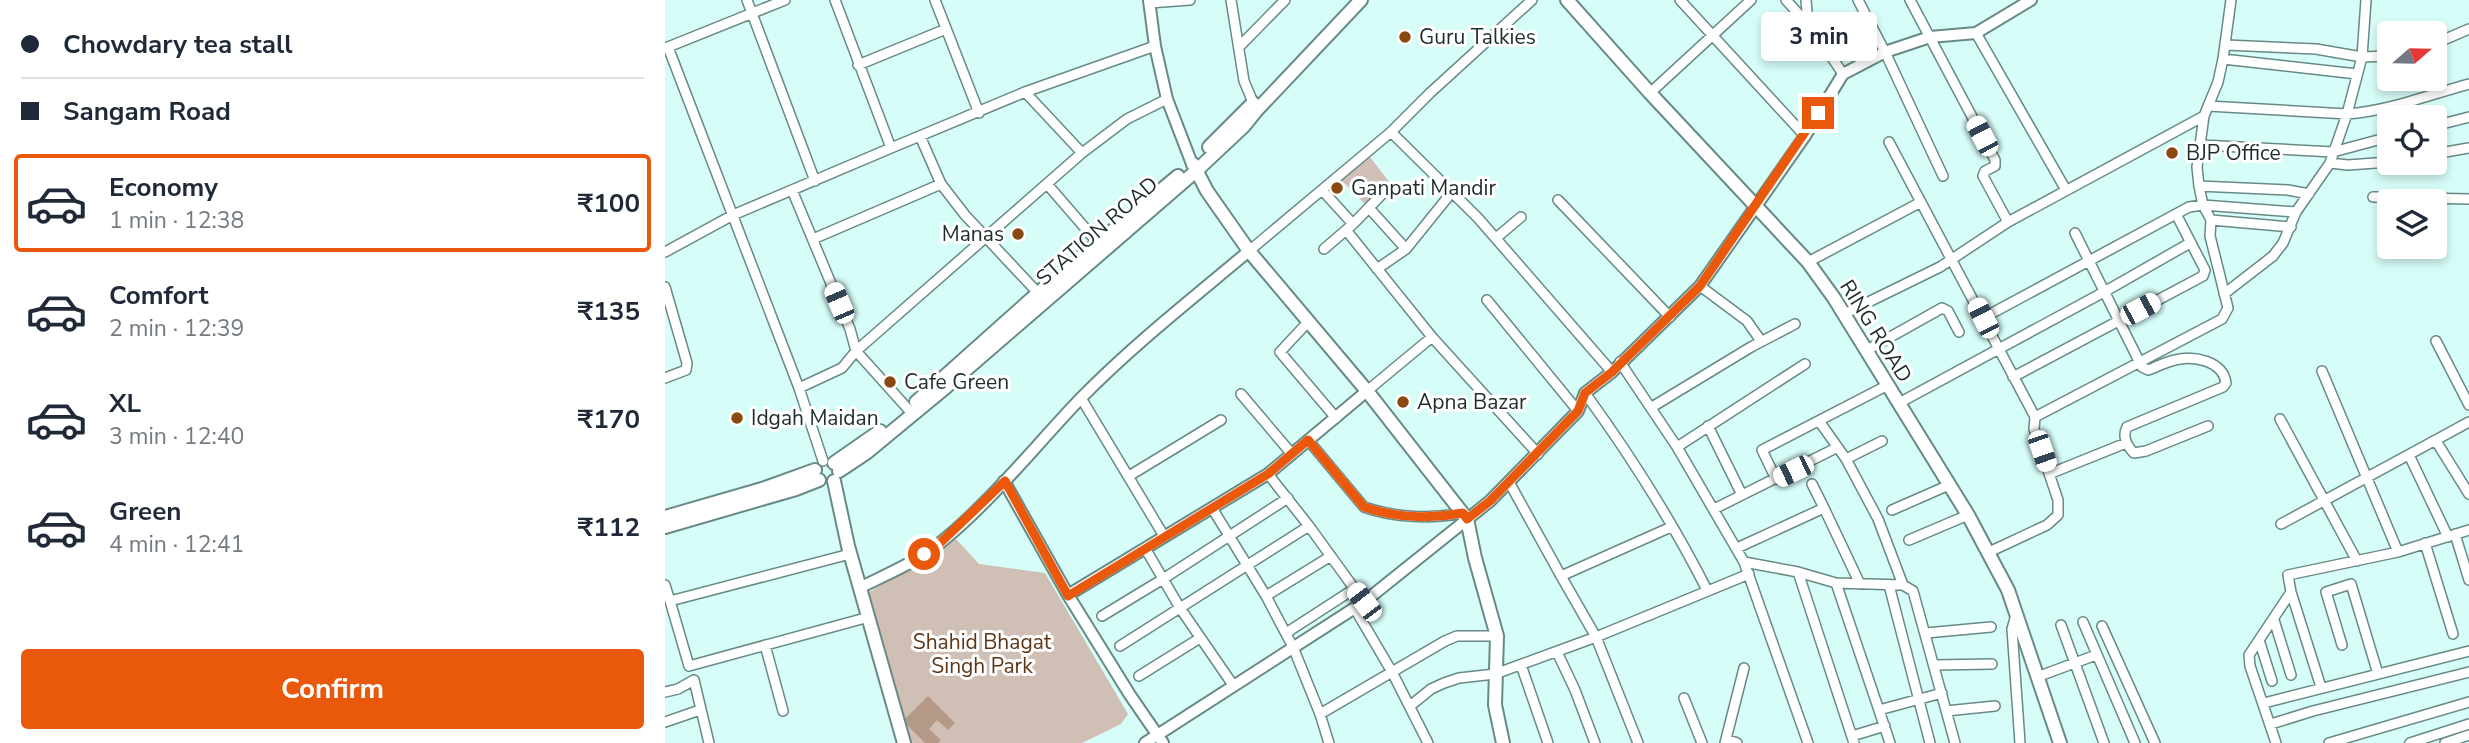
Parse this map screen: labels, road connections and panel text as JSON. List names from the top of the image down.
{
  "streets": {
    "main road": ["STATION ROAD", "RING ROAD"]
  },
  "parks": ["Shahid Bhagat Singh Park"],
  "places": [
    "Guru Talkies",
    "BJP Office",
    "Ganpati Mandir",
    "Manas",
    "Cafe Green",
    "Apna Bazar",
    "Idgah Maidan"
  ],
  "north": "right",
  "page": {
    "banner": ["Chowdary tea stall", "Sangam Road"],
    "bubble": "3 min",
    "list": [
      {
        "name": "Economy",
        "note": "1 min · 12:38",
        "value": "₹100"
      },
      {
        "name": "Comfort",
        "note": "2 min · 12:39",
        "value": "₹135"
      },
      {
        "name": "XL",
        "note": "3 min · 12:40",
        "value": "₹170"
      },
      {
        "name": "Green",
        "note": "4 min · 12:41",
        "value": "₹112"
      }
    ],
    "buttons": "Confirm"
  }
}
